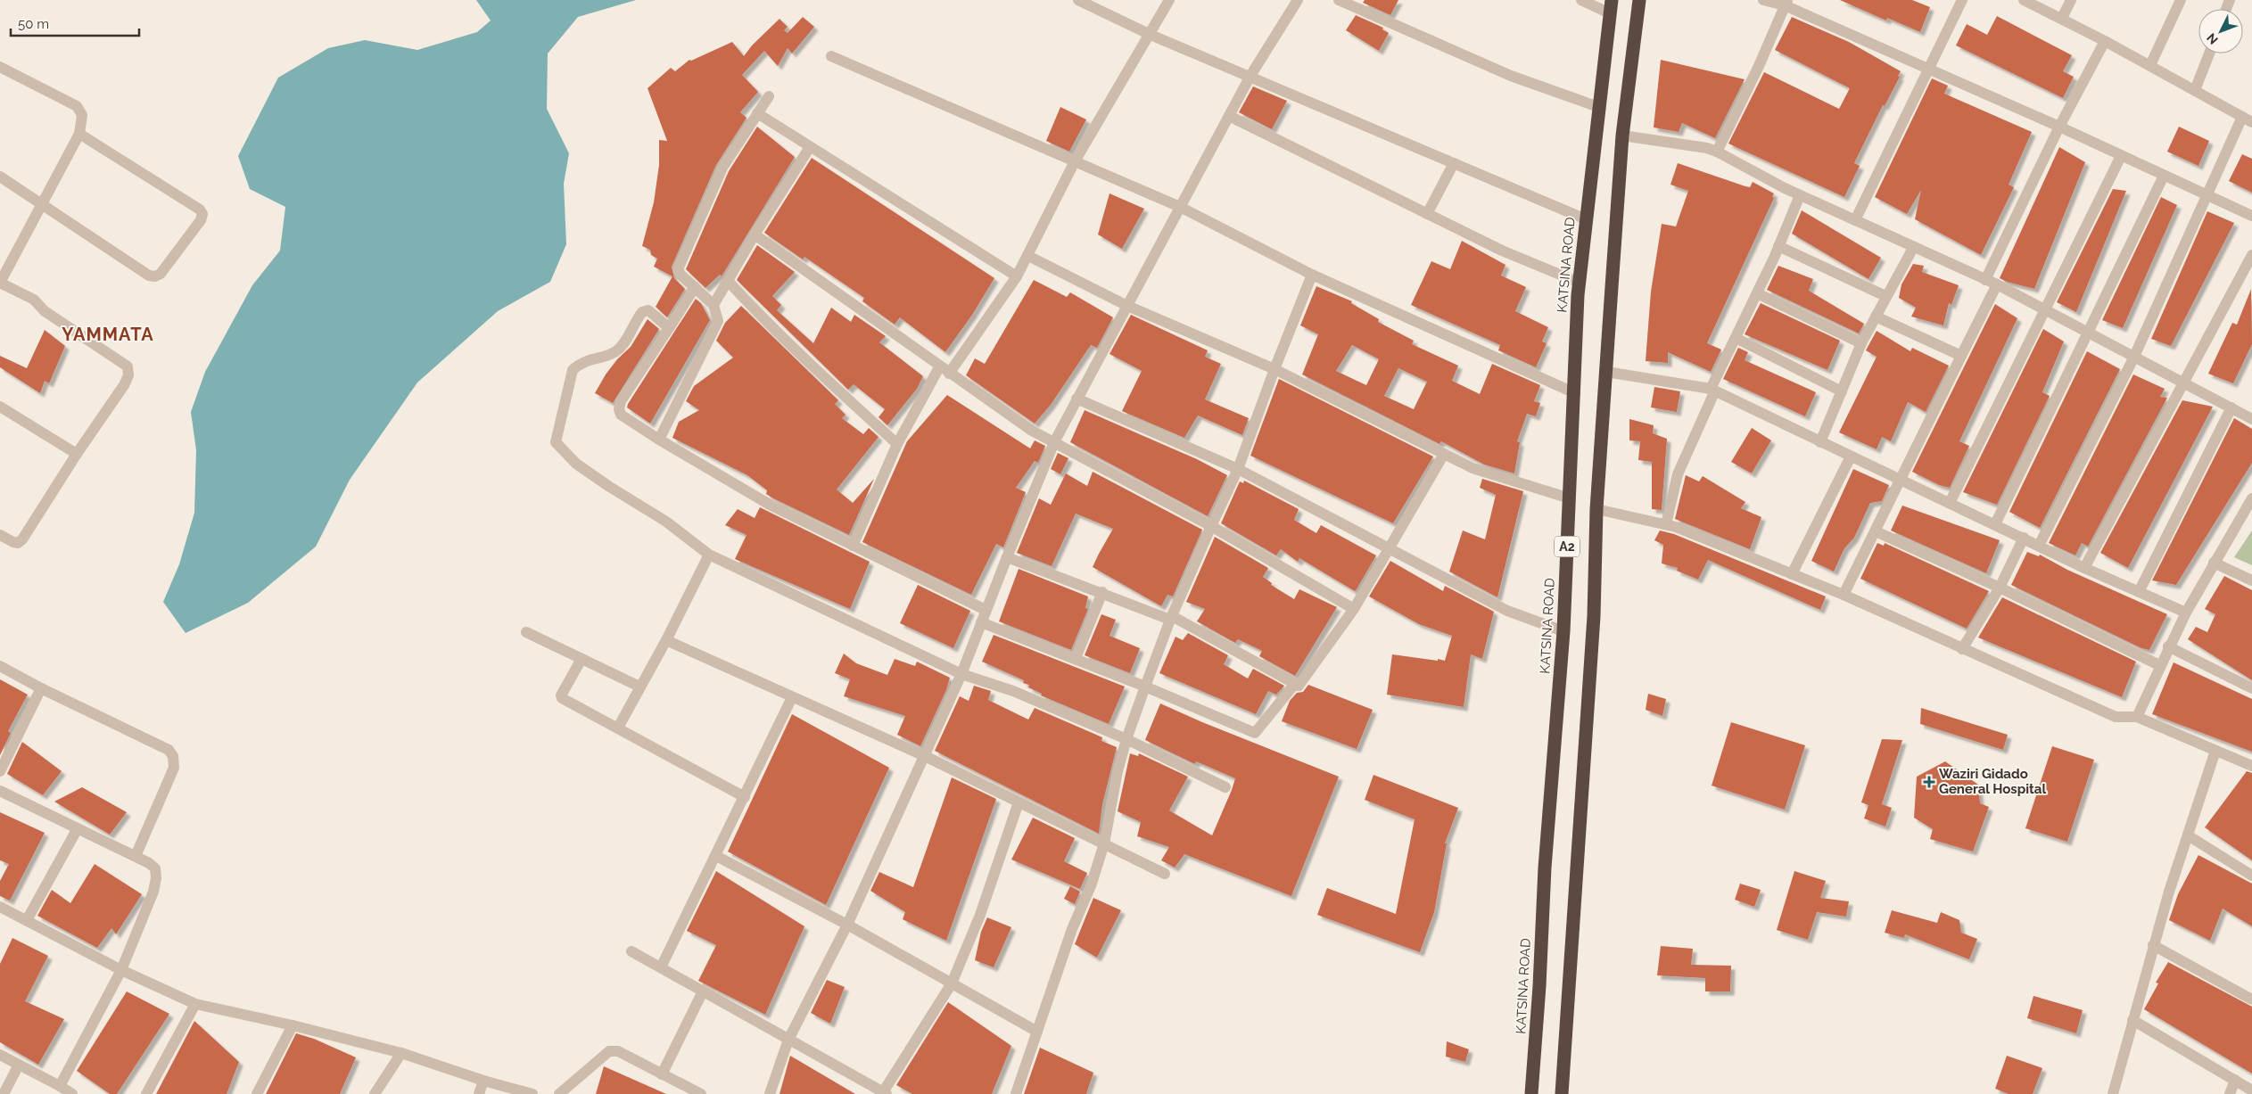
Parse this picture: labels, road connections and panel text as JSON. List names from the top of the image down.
{
  "streets": {
    "highway": ["KATSINA ROAD", "A2"]
  },
  "districts": ["YAMMATA"],
  "places": {
    "health": ["Waziri Gidado General Hospital"]
  },
  "scale_bar": "50 m",
  "north": "bottom left"
}
